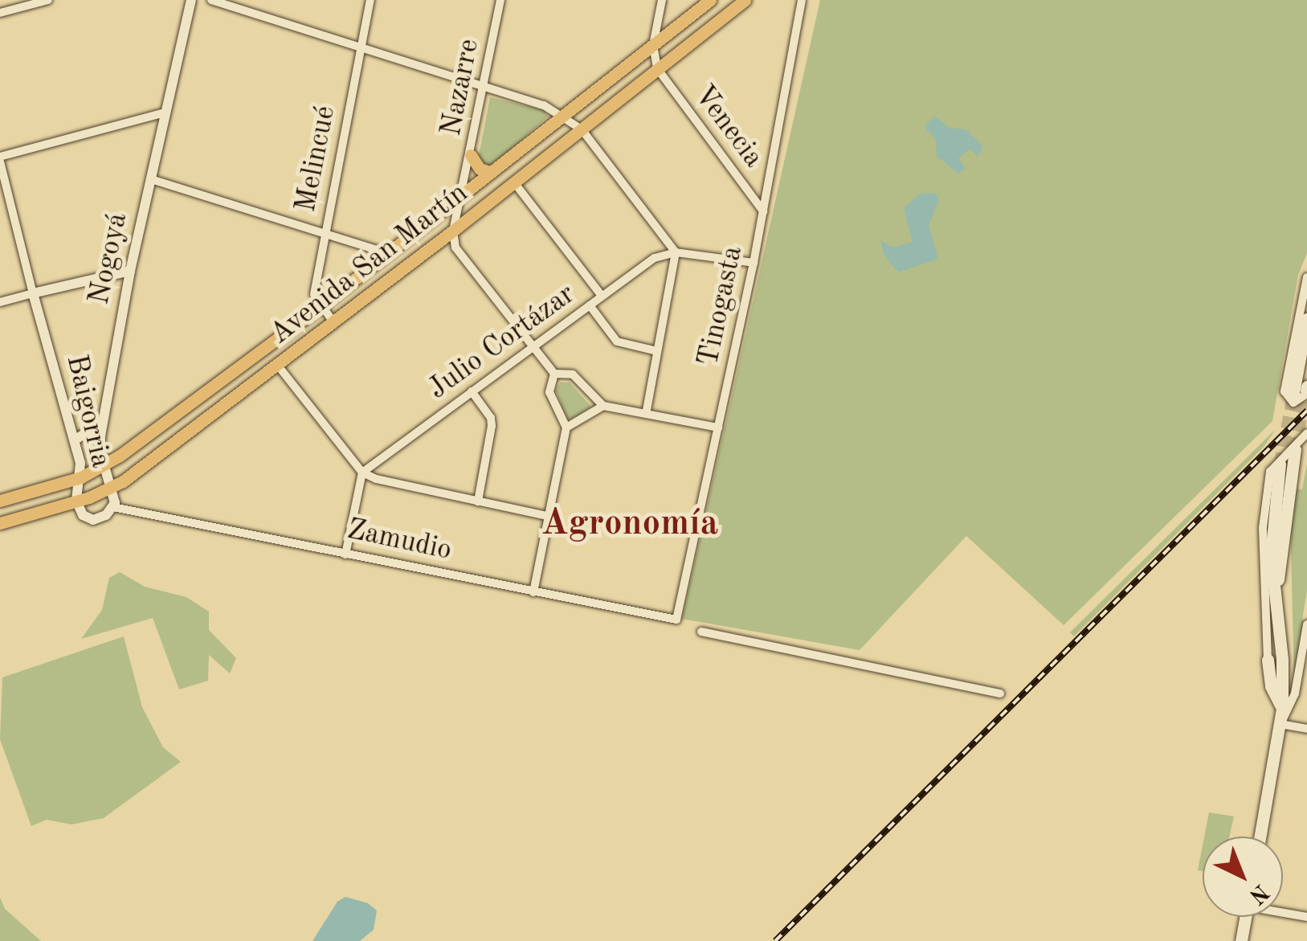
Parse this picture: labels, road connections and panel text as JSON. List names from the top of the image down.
{
  "streets": {
    "main road": ["Avenida San Martín"],
    "street": [
      "Nazarre",
      "Venecia",
      "Melincué",
      "Nogoyá",
      "Tinogasta",
      "Julio Cortázar",
      "Baigorria",
      "Zamudio"
    ]
  },
  "crossings": [
    ["Nazarre", "Avenida San Martín"],
    ["Venecia", "Avenida San Martín"],
    ["Venecia", "Tinogasta"],
    ["Melincué", "Avenida San Martín"],
    ["Nogoyá", "Avenida San Martín"],
    ["Nogoyá", "Baigorria"],
    ["Nogoyá", "Zamudio"],
    ["Avenida San Martín", "Baigorria"],
    ["Tinogasta", "Zamudio"],
    ["Baigorria", "Zamudio"]
  ],
  "districts": ["Agronomía"],
  "north": "bottom right"
}
